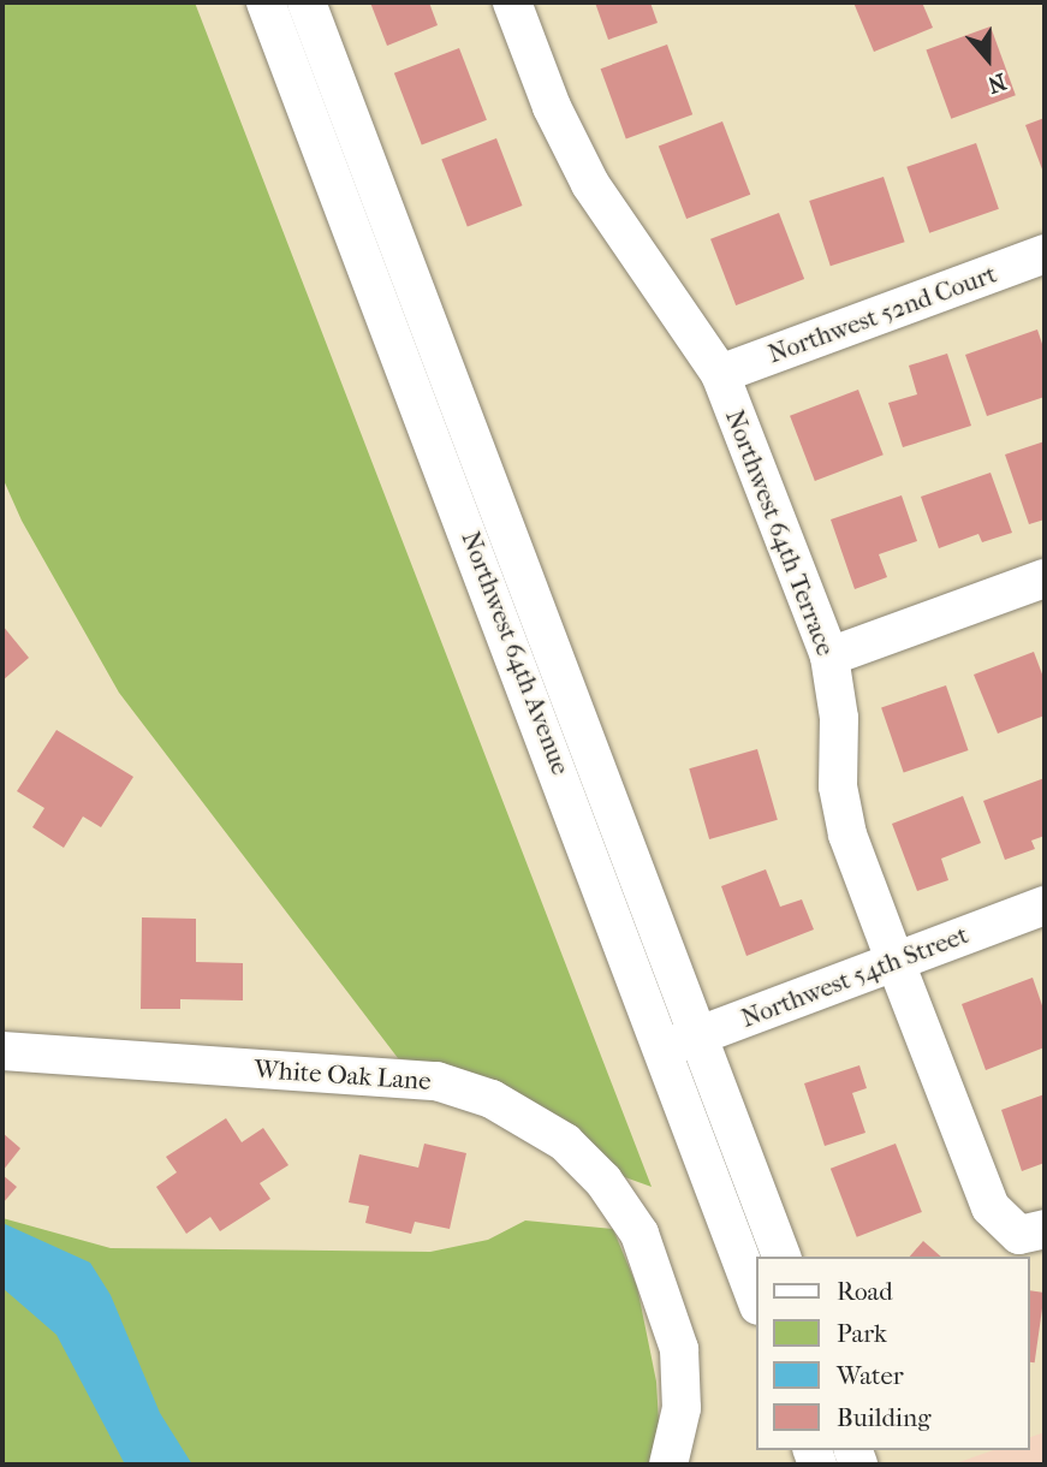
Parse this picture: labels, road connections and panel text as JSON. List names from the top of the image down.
{
  "streets": {
    "street": [
      "Northwest 52nd Court",
      "Northwest 64th Terrace",
      "Northwest 64th Avenue",
      "Northwest 54th Street",
      "White Oak Lane"
    ]
  },
  "crossings": [
    ["Northwest 52nd Court", "Northwest 64th Terrace"],
    ["Northwest 64th Terrace", "Northwest 54th Street"],
    ["Northwest 64th Avenue", "Northwest 54th Street"]
  ],
  "legend": [
    "Road",
    "Park",
    "Water",
    "Building"
  ],
  "north": "bottom"
}
